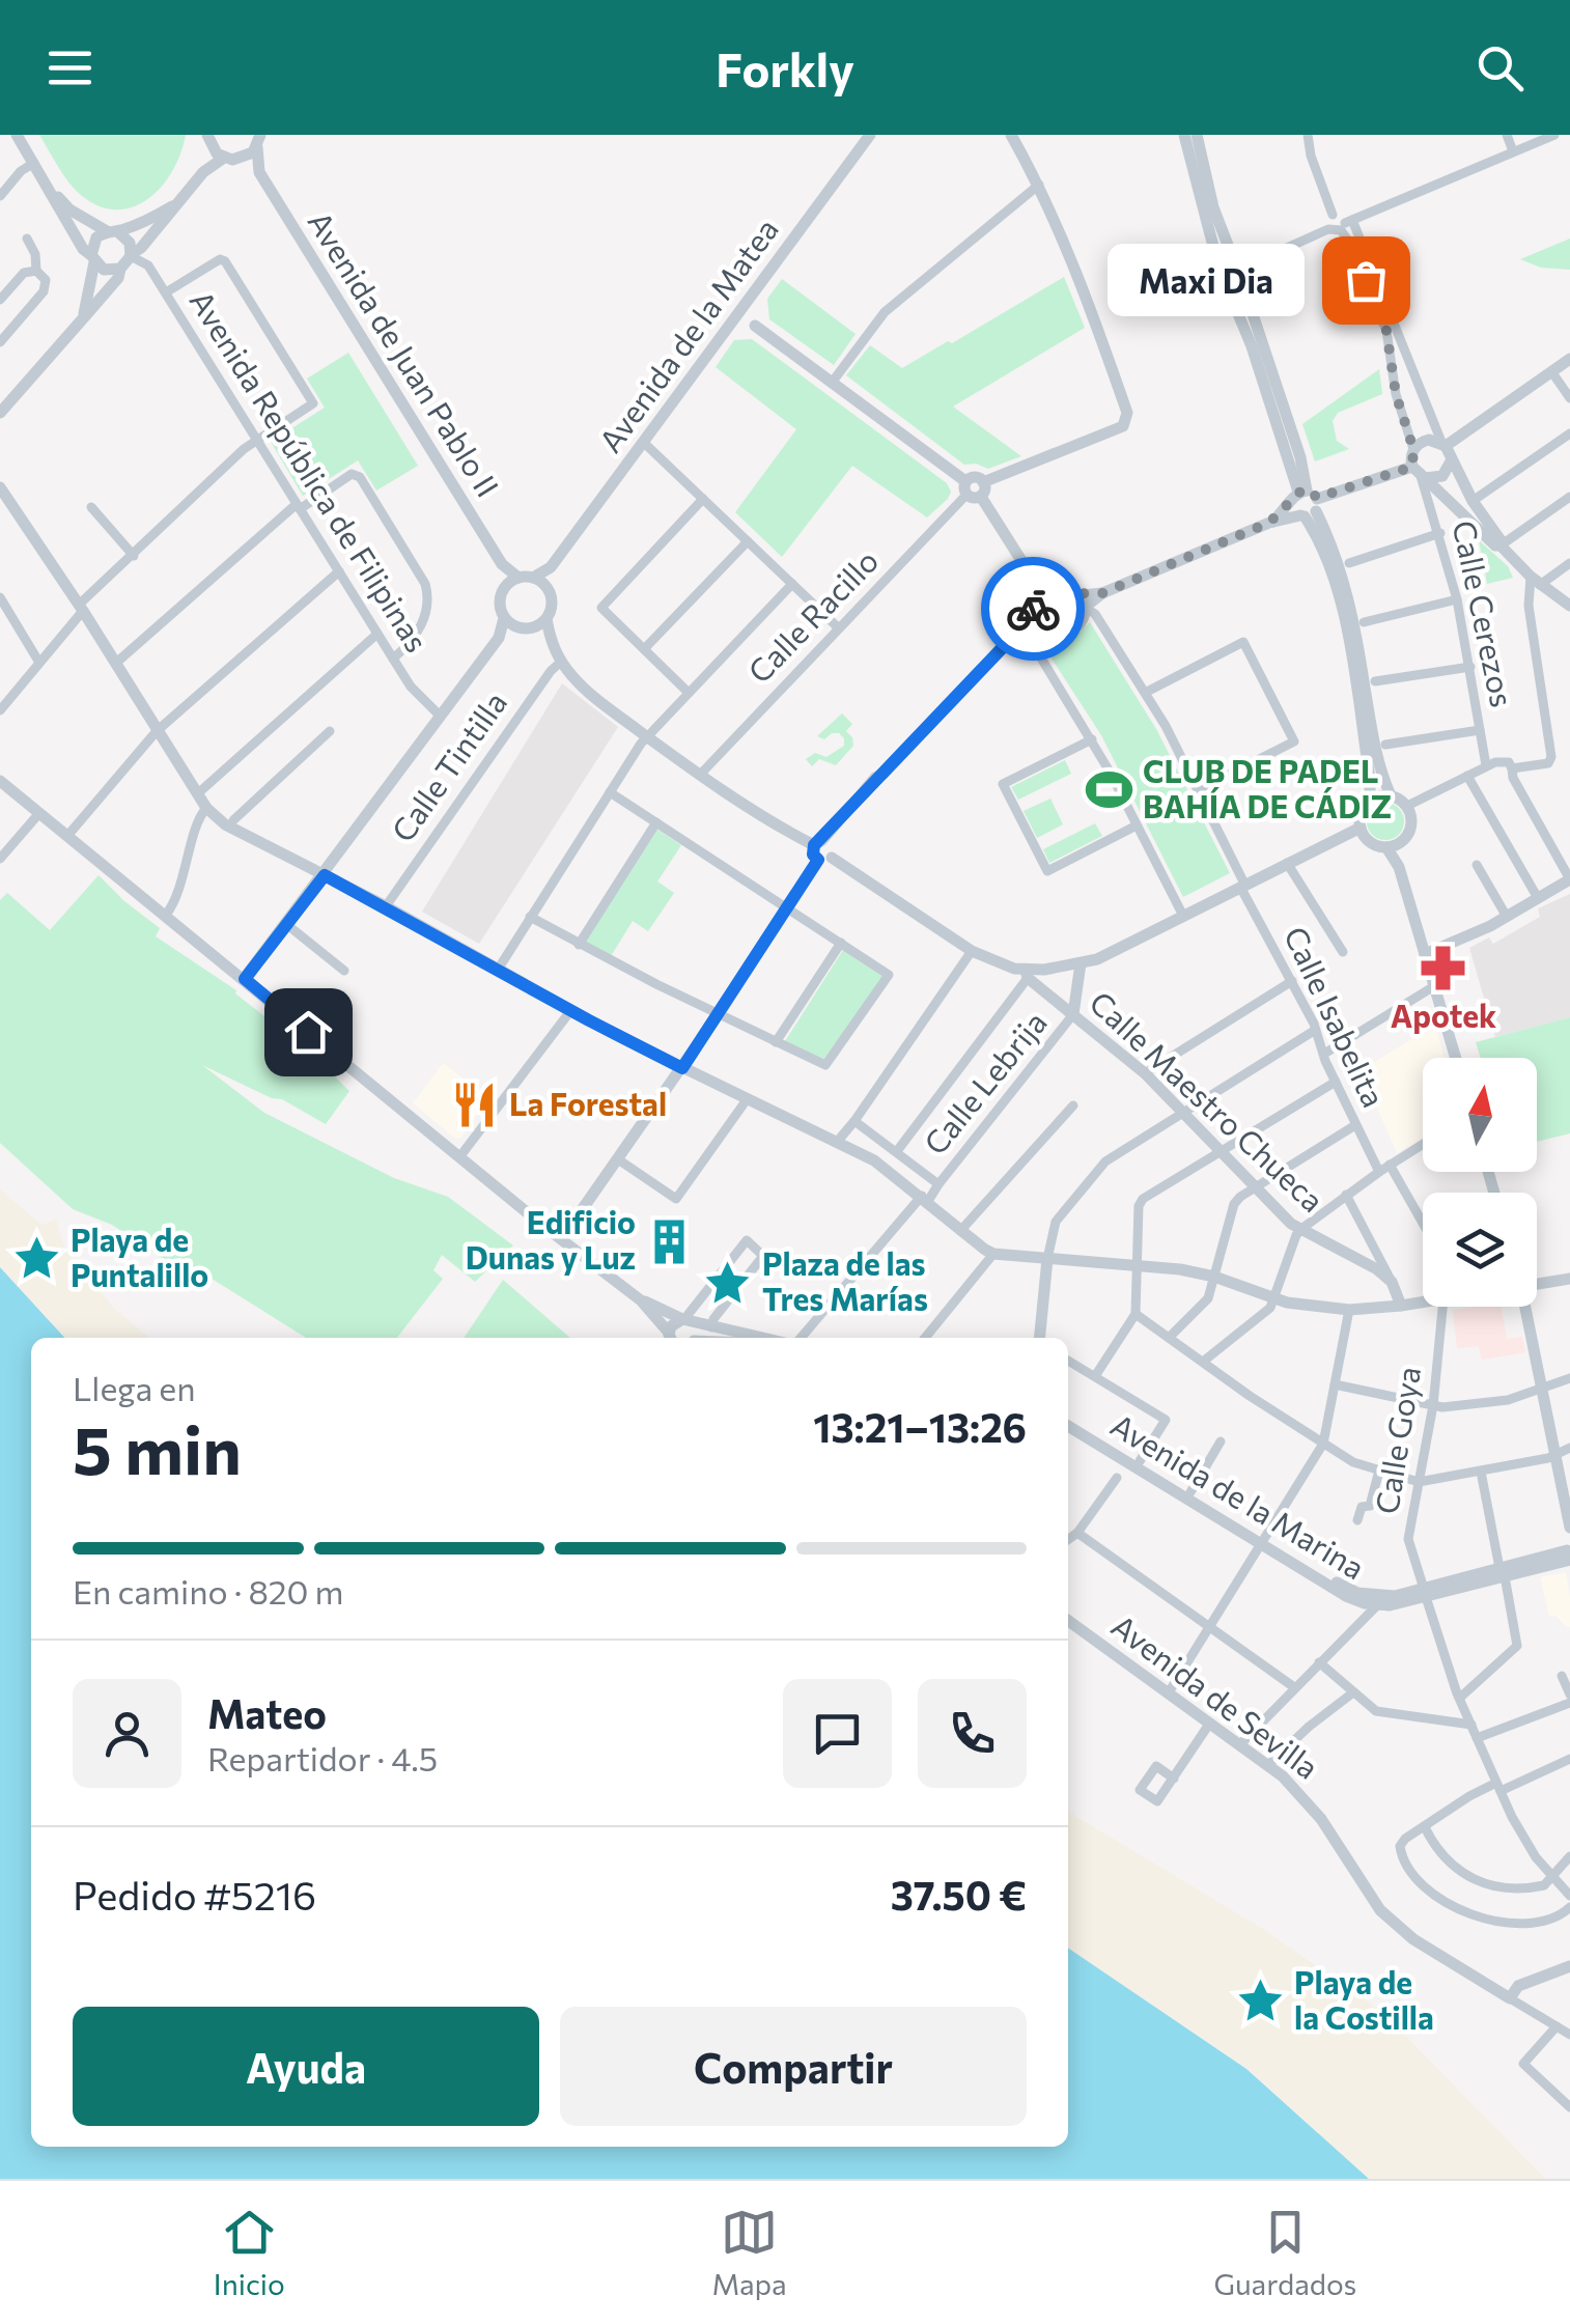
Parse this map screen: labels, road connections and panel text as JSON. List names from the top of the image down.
{
  "streets": {
    "street": [
      "Avenida de la Matea",
      "Avenida de Juan Pablo II",
      "Avenida República de Filipinas",
      "Calle Cerezos",
      "Calle Racillo",
      "Calle Tintilla",
      "Calle Isabelita",
      "Calle Lebrija",
      "Calle Maestro Chueca",
      "Calle Goya",
      "Avenida de la Marina",
      "Avenida de Sevilla"
    ]
  },
  "crossings": [
    ["Avenida de la Matea", "Avenida de Juan Pablo II"],
    ["Calle Lebrija", "Calle Maestro Chueca"],
    ["Calle Goya", "Avenida de la Marina"]
  ],
  "places": {
    "other": ["Maxi Dia"],
    "sports": ["CLUB DE PADEL BAHÍA DE CÁDIZ"],
    "pharmacy": ["Apotek"],
    "restaurant": ["La Forestal"],
    "building": ["Edificio Dunas y Luz"],
    "place": ["Playa de Puntalillo", "Plaza de las Tres Marías", "Playa de la Costilla"]
  },
  "north": "top",
  "page": {
    "header": "Forkly",
    "bubble": "Maxi Dia",
    "heading": ["5 min", "Llega en", "13:21–13:26"],
    "panel": [
      "Mateo",
      "Repartidor · 4.5",
      "Pedido #5216",
      "37.50 €"
    ],
    "bar": "En camino · 820 m",
    "buttons": ["Ayuda", "Compartir"],
    "tabs": ["Inicio", "Mapa", "Guardados"]
  }
}
